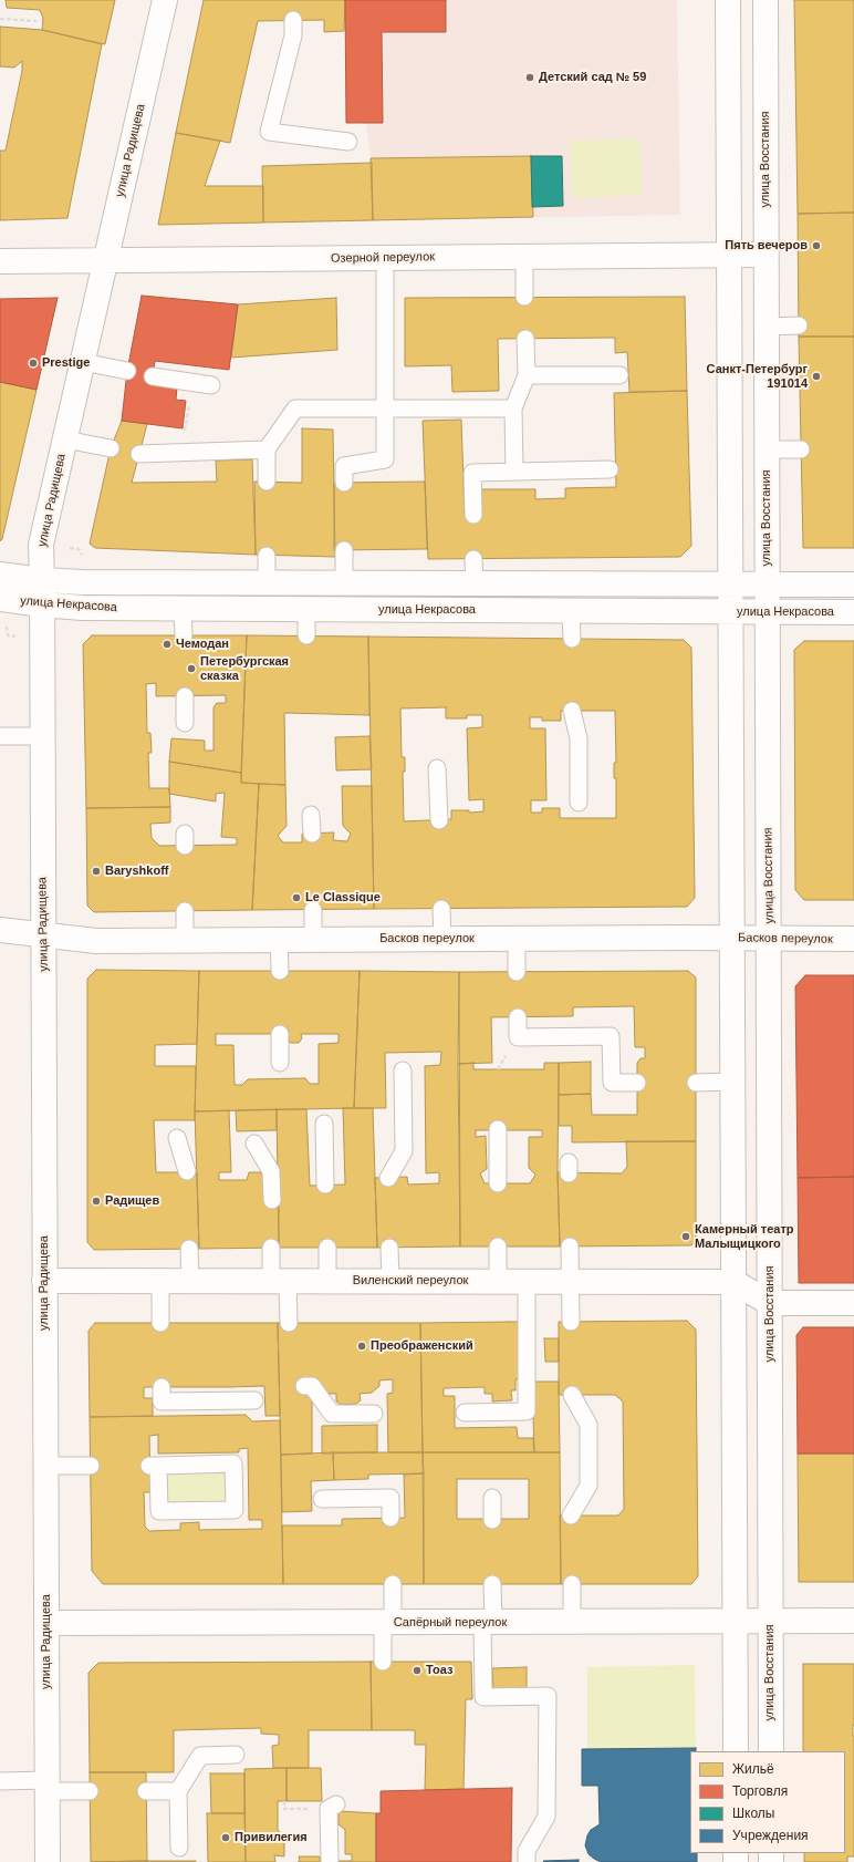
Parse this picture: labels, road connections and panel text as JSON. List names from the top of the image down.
{
  "streets": {
    "street": [
      "улица Радищева",
      "улица Восстания",
      "Озерной переулок",
      "улица Некрасова",
      "Басков переулок",
      "Виленский переулок",
      "Сапёрный переулок"
    ]
  },
  "crossings": [
    ["улица Радищева", "Озерной переулок"],
    ["улица Радищева", "улица Некрасова"],
    ["улица Радищева", "Басков переулок"],
    ["улица Радищева", "Виленский переулок"],
    ["улица Радищева", "Сапёрный переулок"],
    ["улица Восстания", "Озерной переулок"],
    ["улица Восстания", "улица Некрасова"],
    ["улица Восстания", "Басков переулок"],
    ["улица Восстания", "Виленский переулок"],
    ["улица Восстания", "Сапёрный переулок"]
  ],
  "places": [
    "Детский сад № 59",
    "Пять вечеров",
    "Prestige",
    "Санкт-Петербург 191014",
    "Чемодан",
    "Петербургская сказка",
    "Baryshkoff",
    "Le Classique",
    "Радищев",
    "Камерный театр Малыщицкого",
    "Преображенский",
    "Тоаз",
    "Привилегия"
  ],
  "legend": [
    "Жильё",
    "Торговля",
    "Школы",
    "Учреждения"
  ]
}
